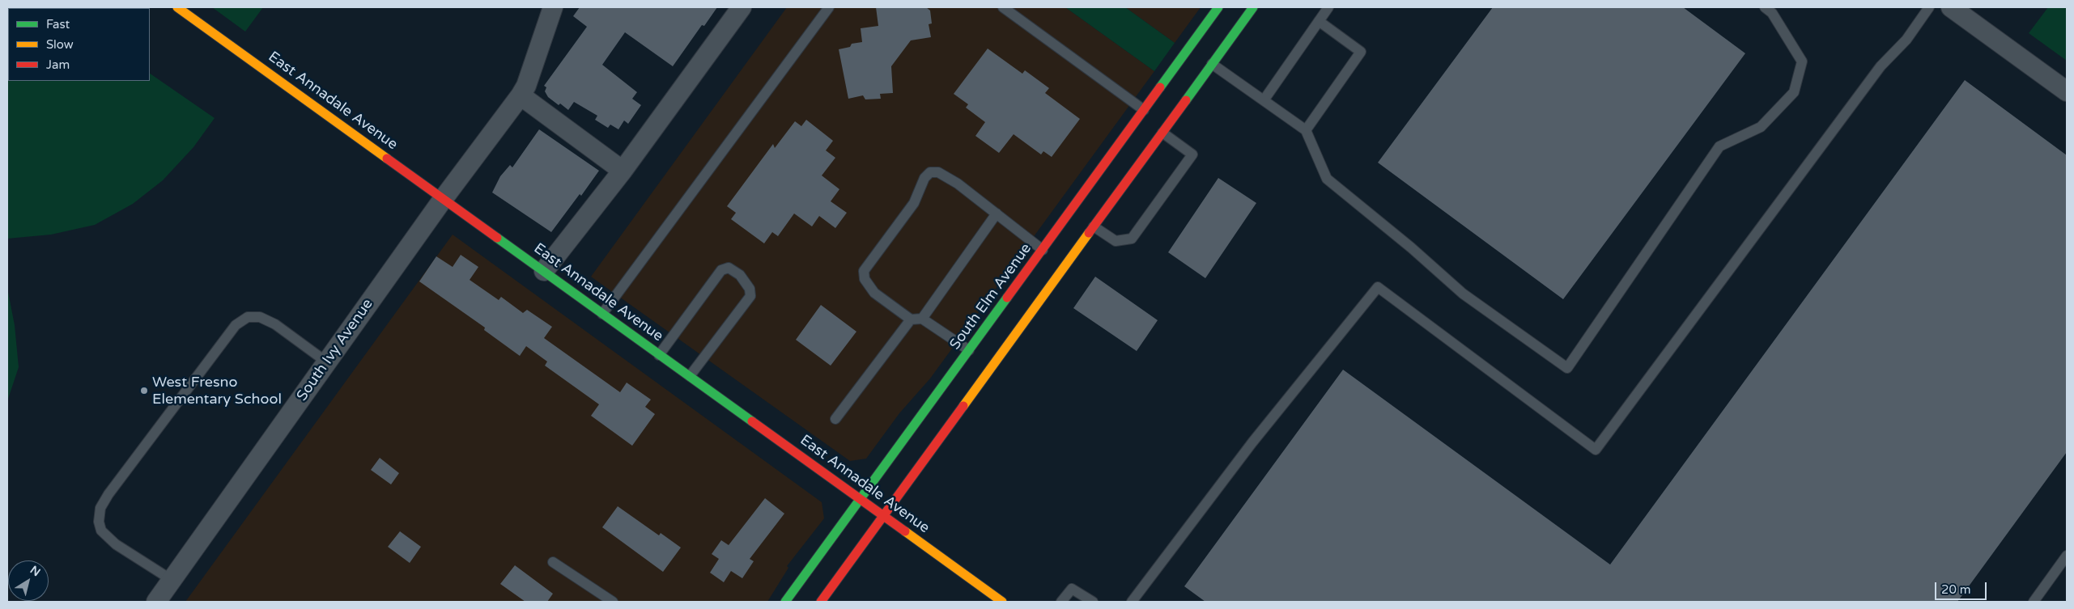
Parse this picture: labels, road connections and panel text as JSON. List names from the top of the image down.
{
  "streets": {
    "main road": ["East Annadale Avenue", "South Elm Avenue"],
    "street": ["South Ivy Avenue"]
  },
  "crossings": [
    ["East Annadale Avenue", "South Elm Avenue"],
    ["East Annadale Avenue", "South Ivy Avenue"]
  ],
  "places": ["West Fresno Elementary School"],
  "legend": ["Fast", "Slow", "Jam"],
  "scale_bar": "20 m",
  "north": "top right"
}
